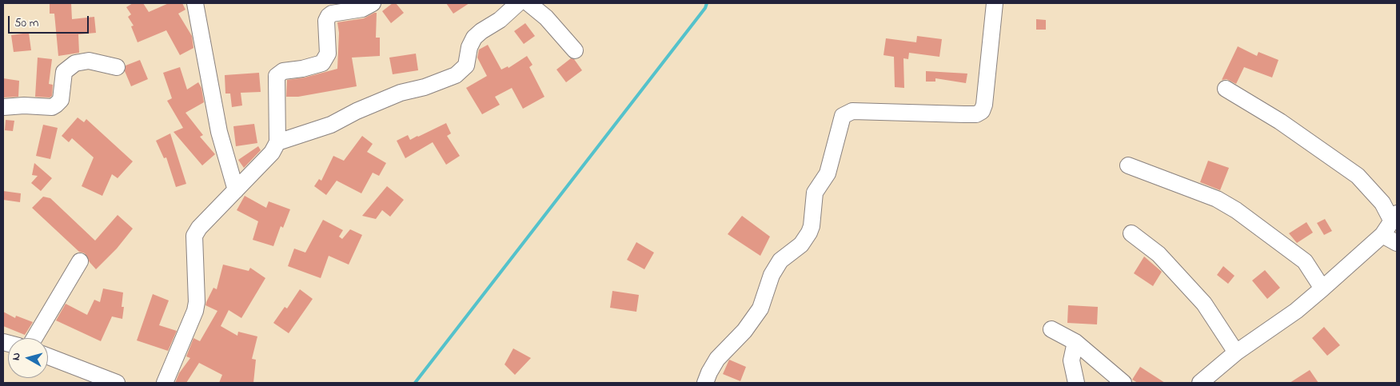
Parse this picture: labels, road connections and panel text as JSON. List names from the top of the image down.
{
  "scale_bar": "50 m",
  "north": "left"
}
